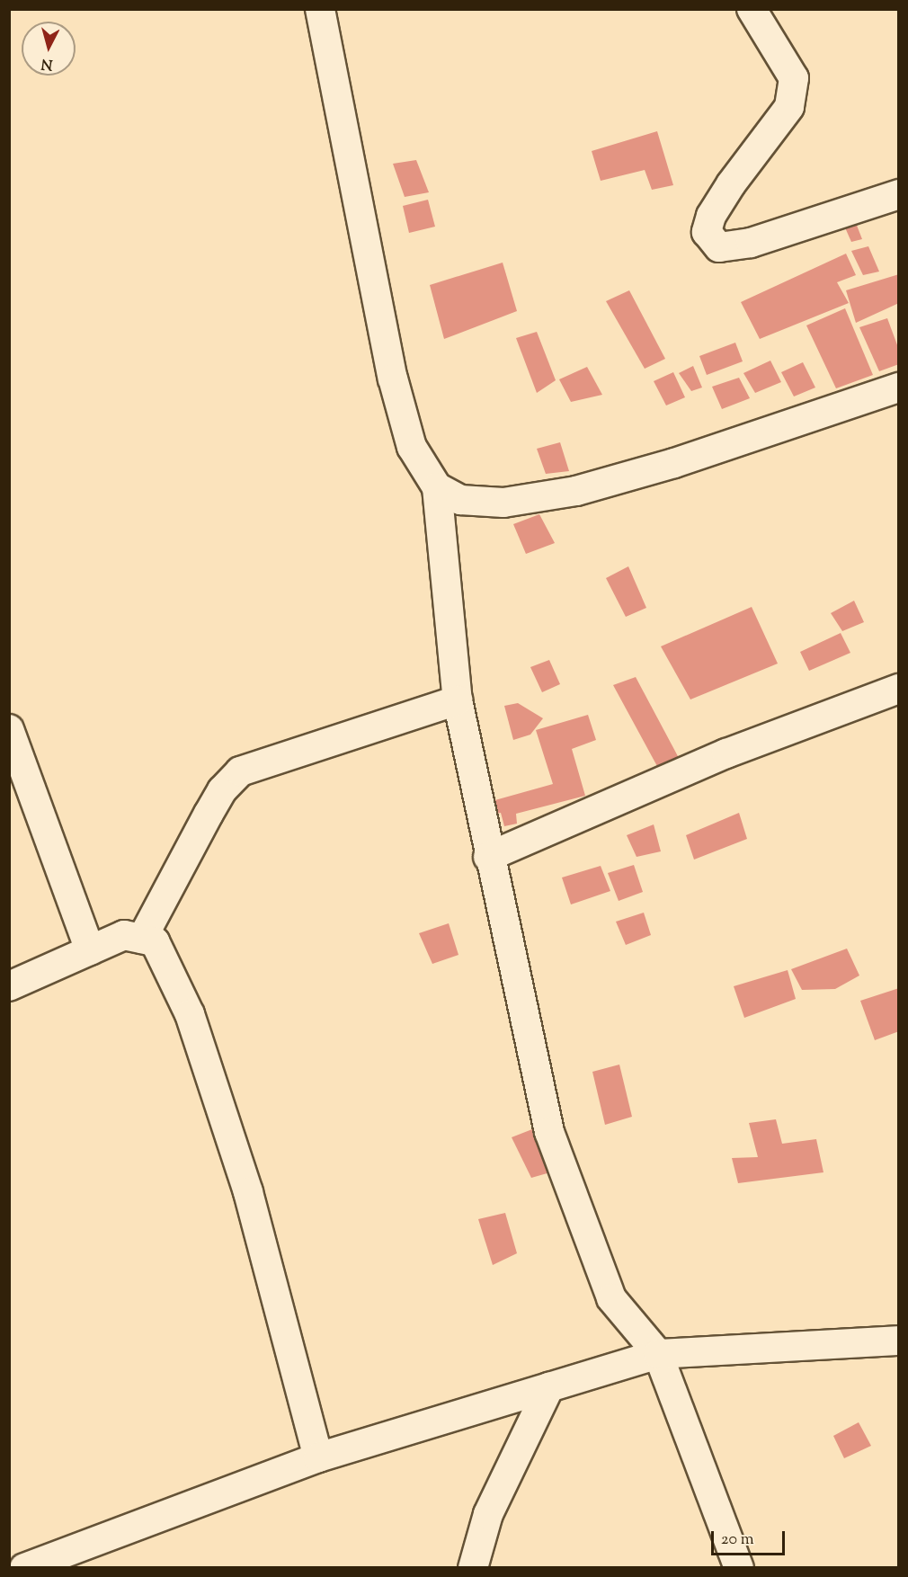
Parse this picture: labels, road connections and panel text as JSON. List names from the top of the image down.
{
  "scale_bar": "20 m",
  "north": "bottom"
}
